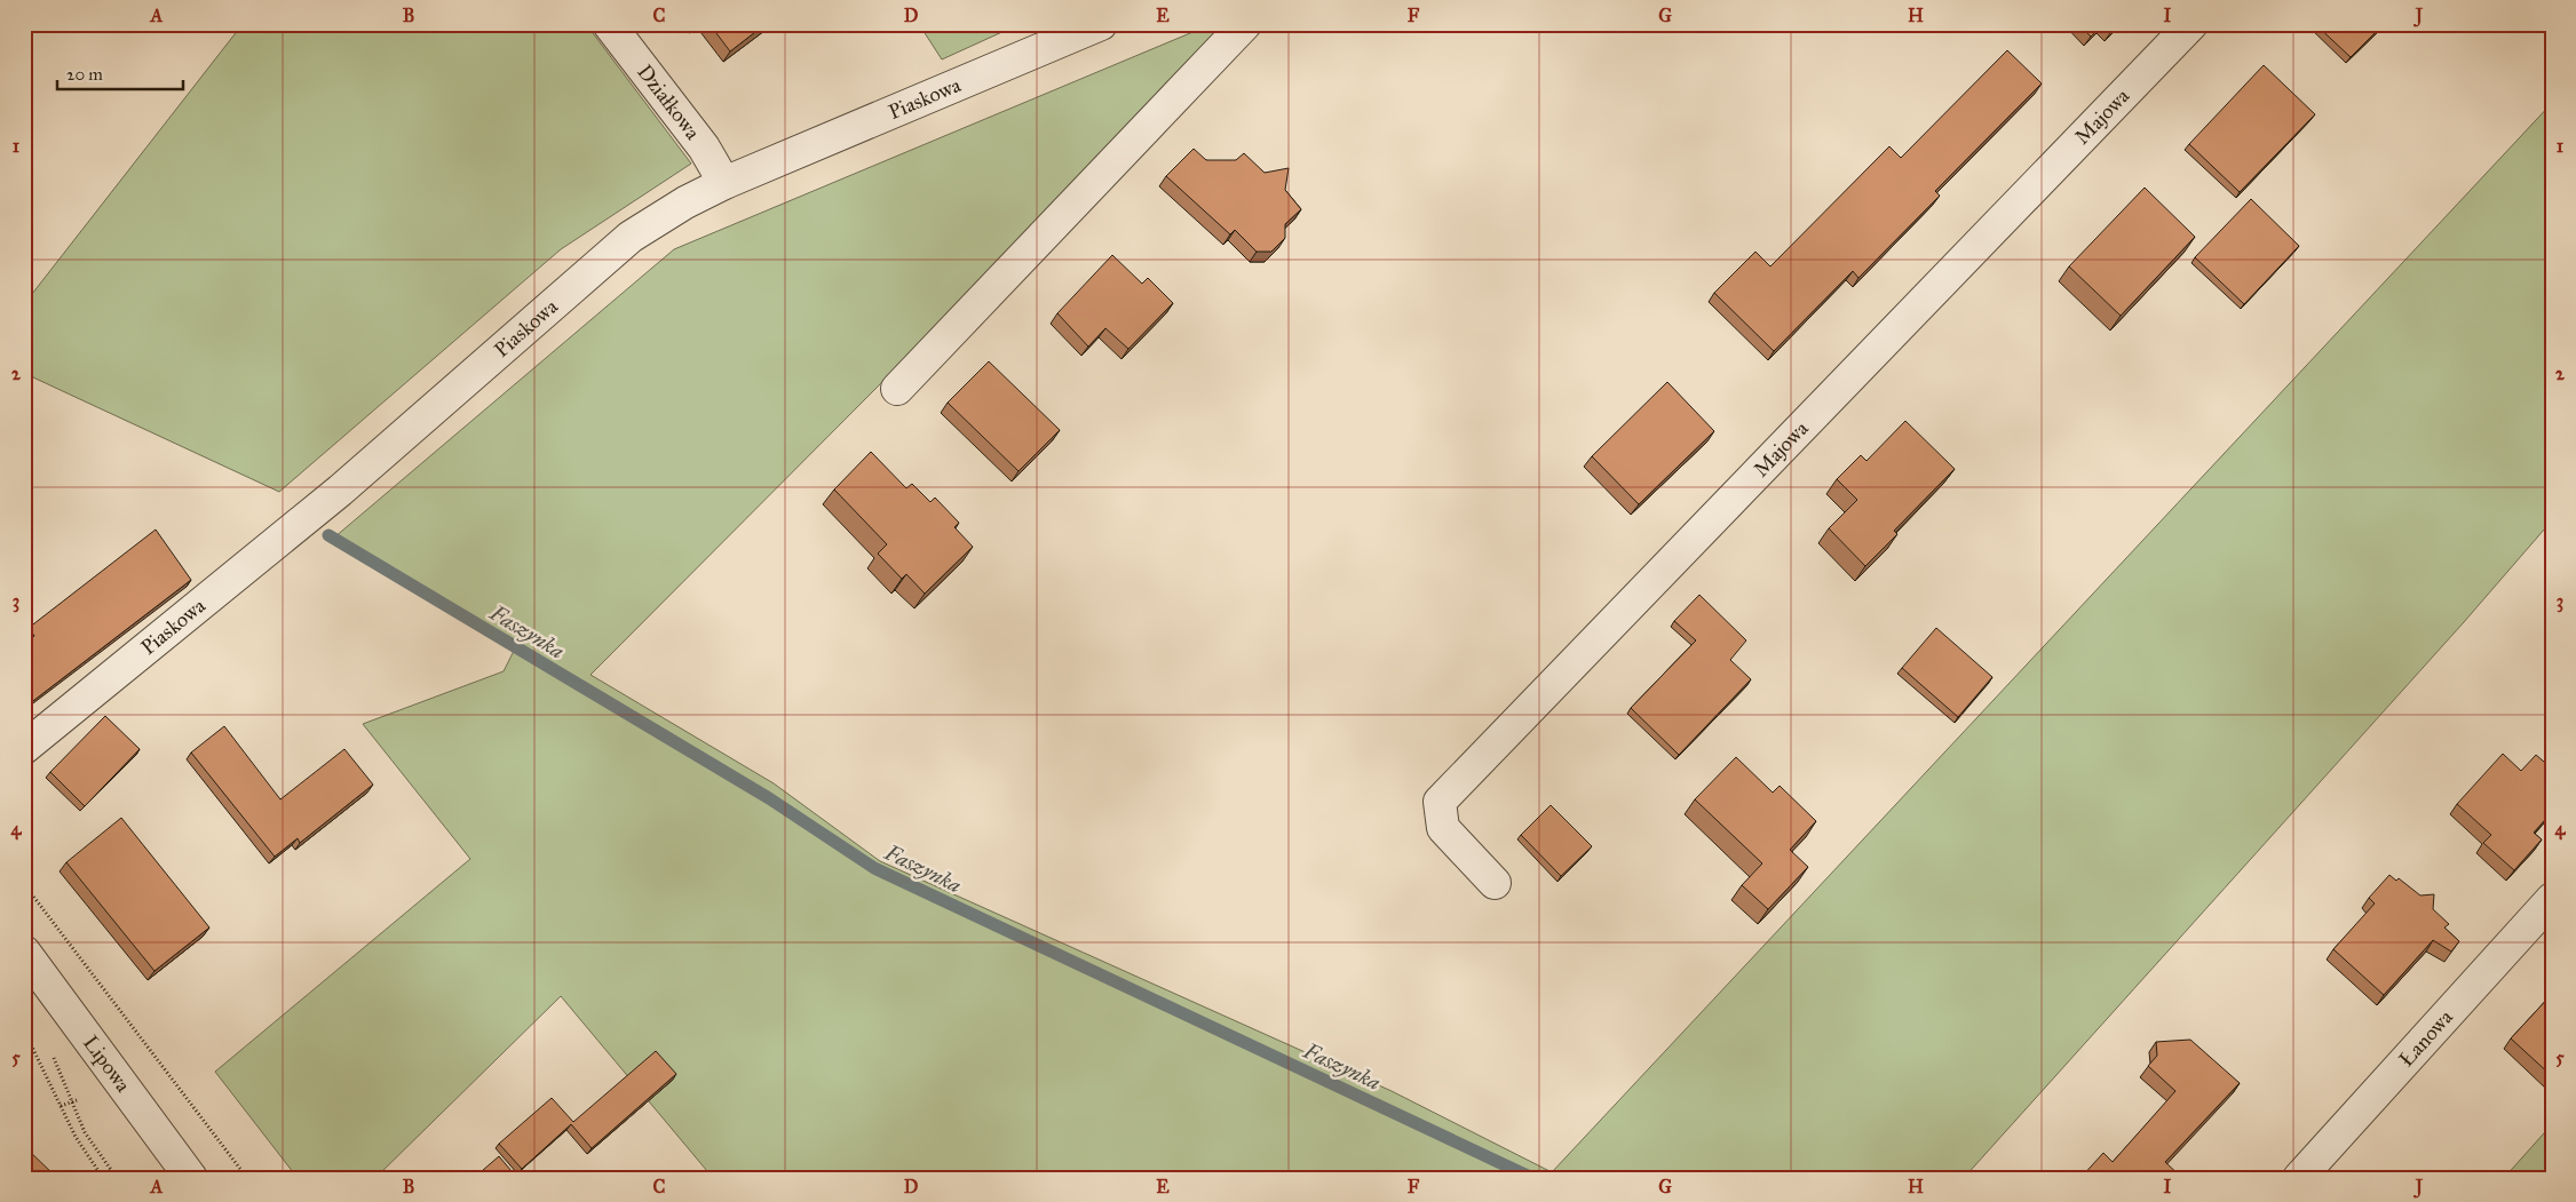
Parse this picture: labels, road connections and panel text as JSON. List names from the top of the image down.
{
  "streets": {
    "street": [
      "Piaskowa",
      "Działkowa",
      "Majowa",
      "Łanowa",
      "Lipowa"
    ]
  },
  "crossings": [
    ["Piaskowa", "Działkowa"]
  ],
  "water": ["Faszynka"],
  "scale_bar": "20 m",
  "grid": {
    "columns": [
      "A",
      "B",
      "C",
      "D",
      "E",
      "F",
      "G",
      "H",
      "I",
      "J"
    ],
    "rows": [
      "1",
      "2",
      "3",
      "4",
      "5"
    ]
  }
}
